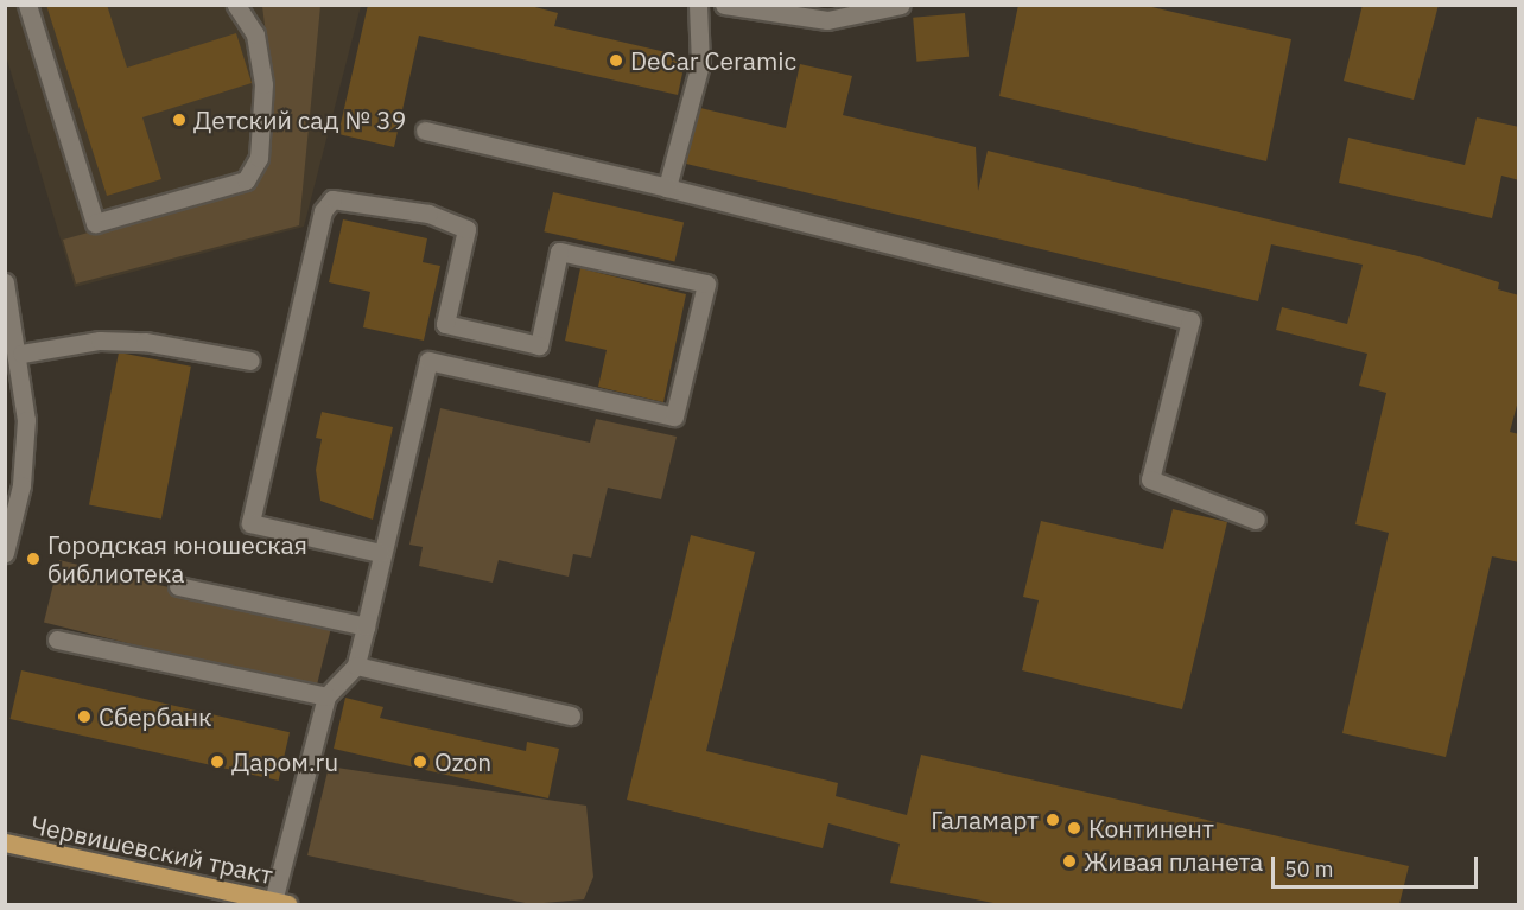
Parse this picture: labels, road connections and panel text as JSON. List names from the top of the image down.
{
  "streets": {
    "main road": ["Червишевский тракт"]
  },
  "places": [
    "DeCar Ceramic",
    "Детский сад № 39",
    "Городская юношеская библиотека",
    "Сбербанк",
    "Даром.ru",
    "Ozon",
    "Галамарт",
    "Континент",
    "Живая планета"
  ],
  "scale_bar": "50 m"
}
